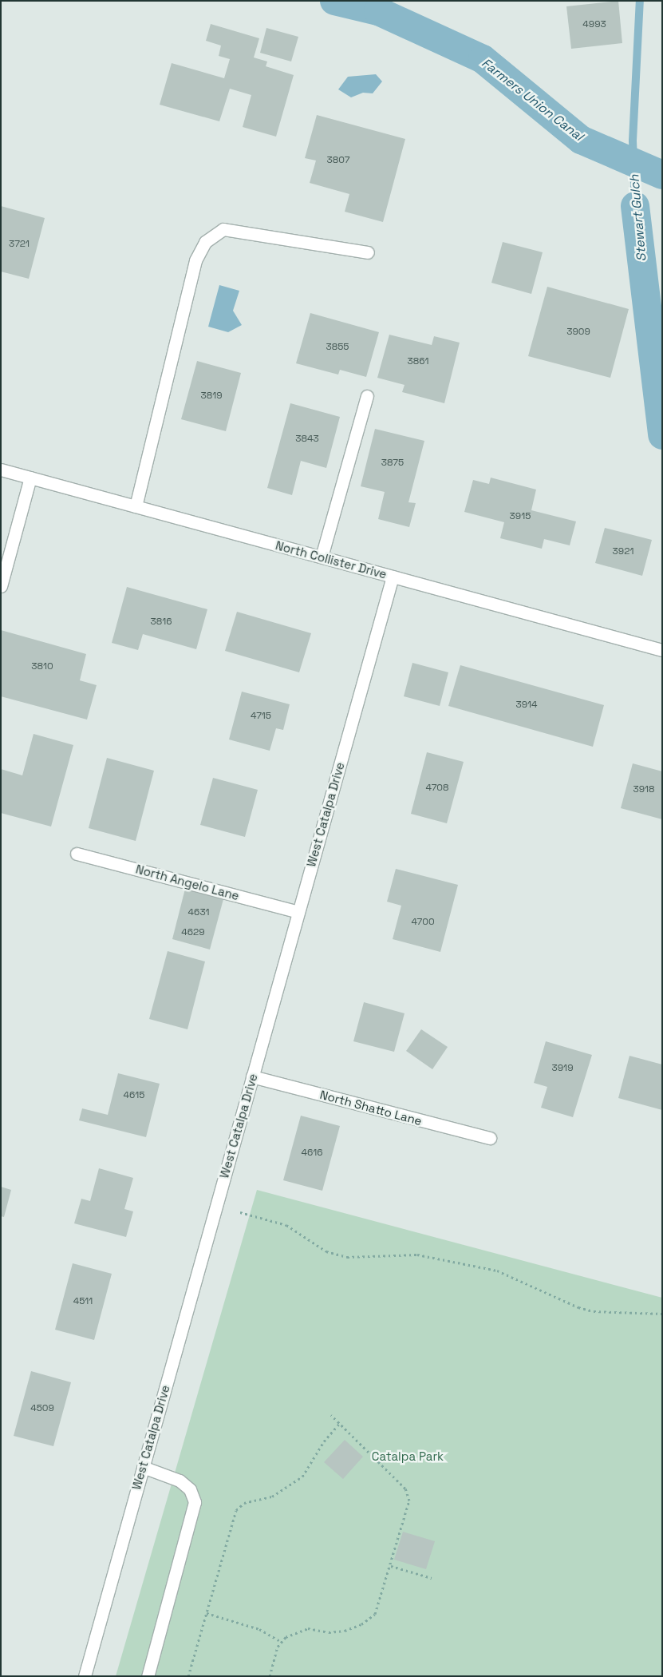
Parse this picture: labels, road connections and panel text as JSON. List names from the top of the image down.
{
  "streets": {
    "street": [
      "North Collister Drive",
      "West Catalpa Drive",
      "North Angelo Lane",
      "North Shatto Lane"
    ]
  },
  "crossings": [
    ["North Collister Drive", "West Catalpa Drive"],
    ["West Catalpa Drive", "North Angelo Lane"],
    ["West Catalpa Drive", "North Shatto Lane"]
  ],
  "water": ["Farmers Union Canal", "Stewart Gulch"],
  "parks": ["Catalpa Park"],
  "house_numbers": [
    "4993",
    "3807",
    "3721",
    "3909",
    "3855",
    "3861",
    "3819",
    "3843",
    "3875",
    "3915",
    "3921",
    "3816",
    "3810",
    "3914",
    "4715",
    "4708",
    "3918",
    "4631",
    "4700",
    "4629",
    "3919",
    "4615",
    "4616",
    "4511",
    "4509"
  ]
}
